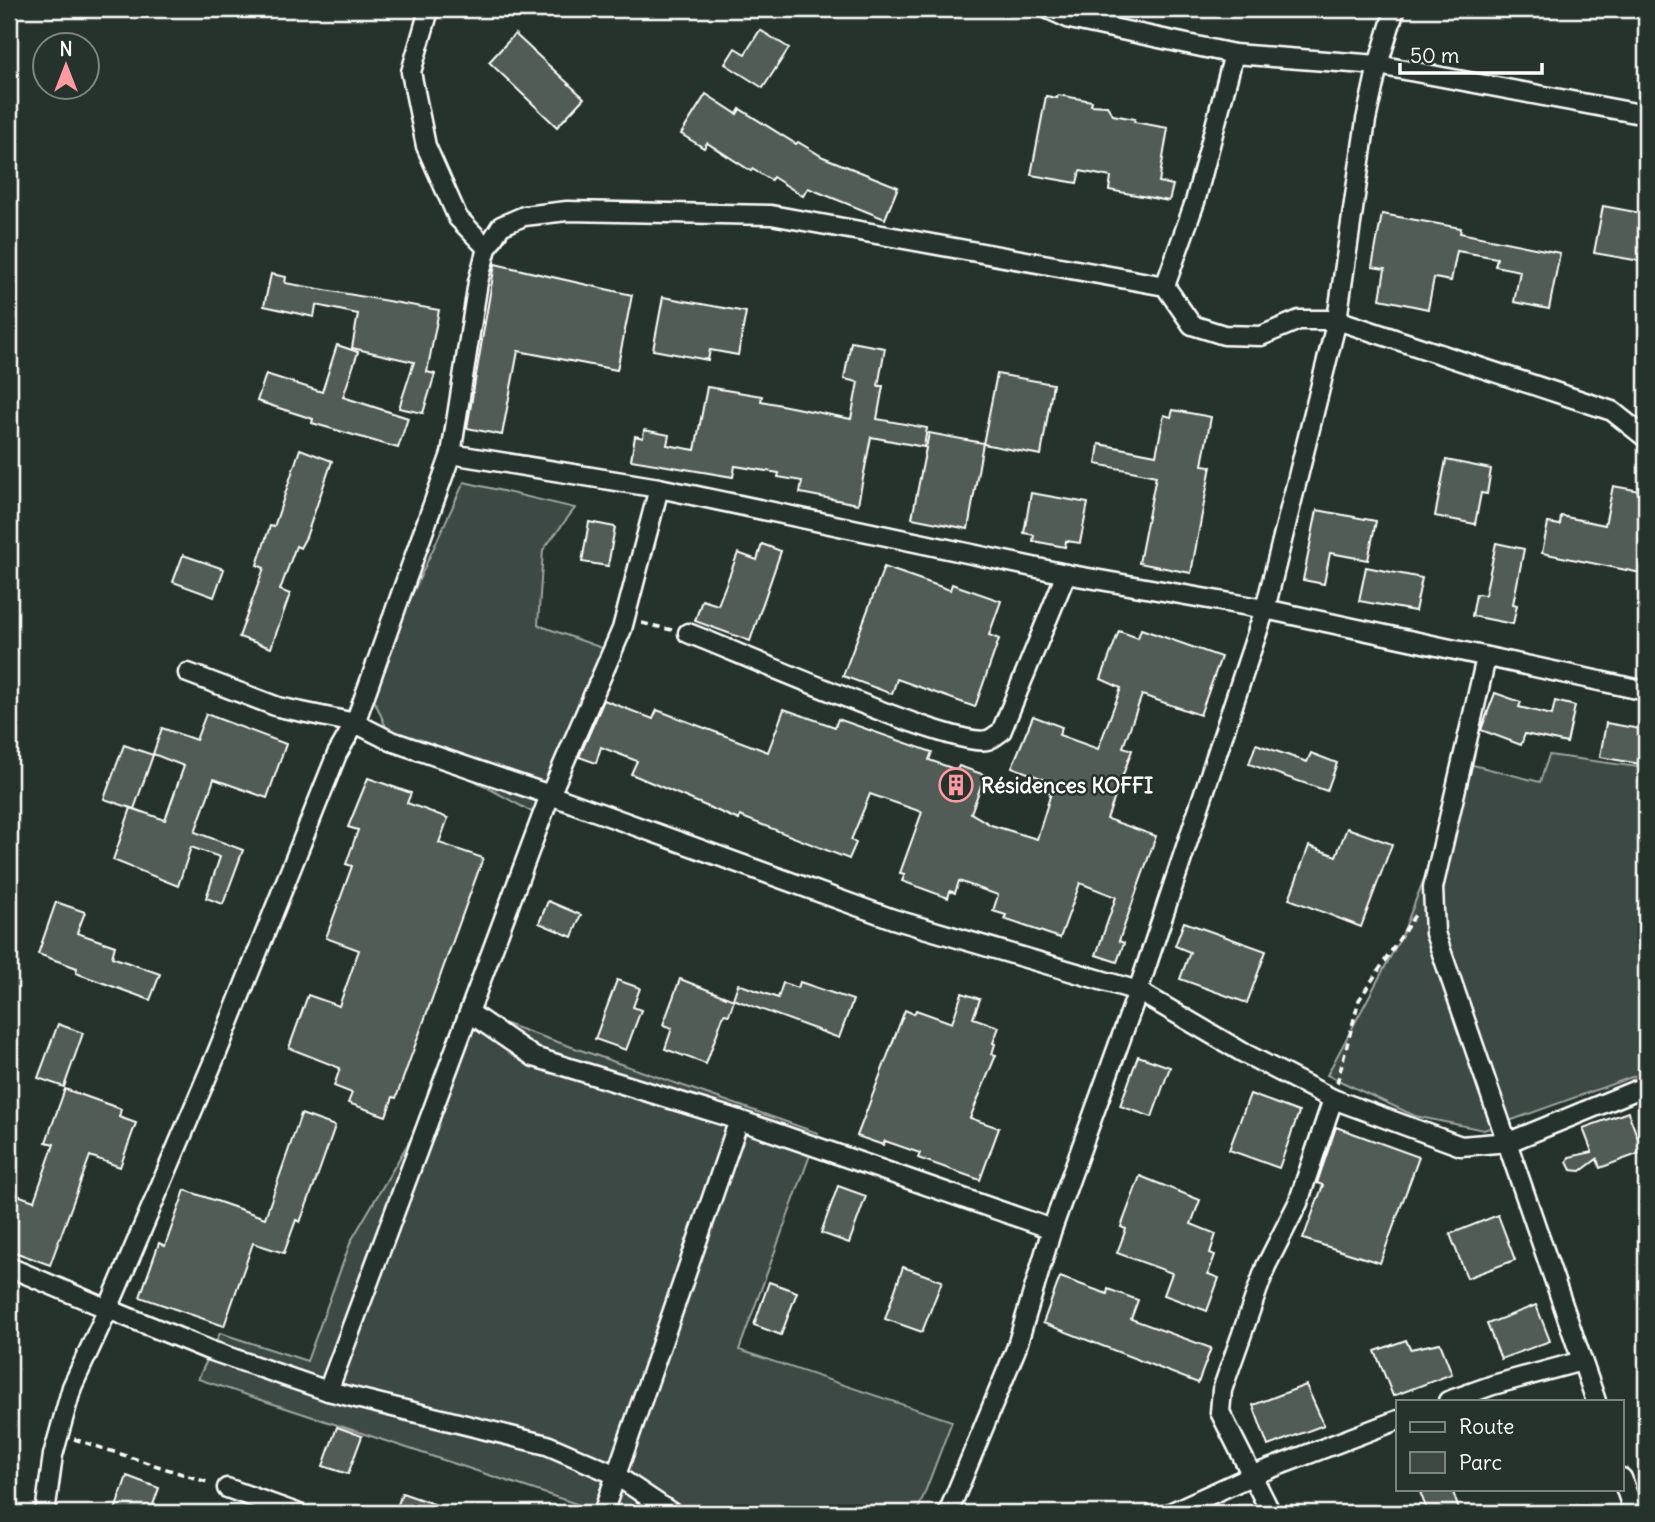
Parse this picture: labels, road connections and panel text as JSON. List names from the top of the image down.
{
  "places": {
    "building": ["Résidences KOFFI"]
  },
  "legend": ["Route", "Parc"],
  "scale_bar": "50 m",
  "north": "top"
}
